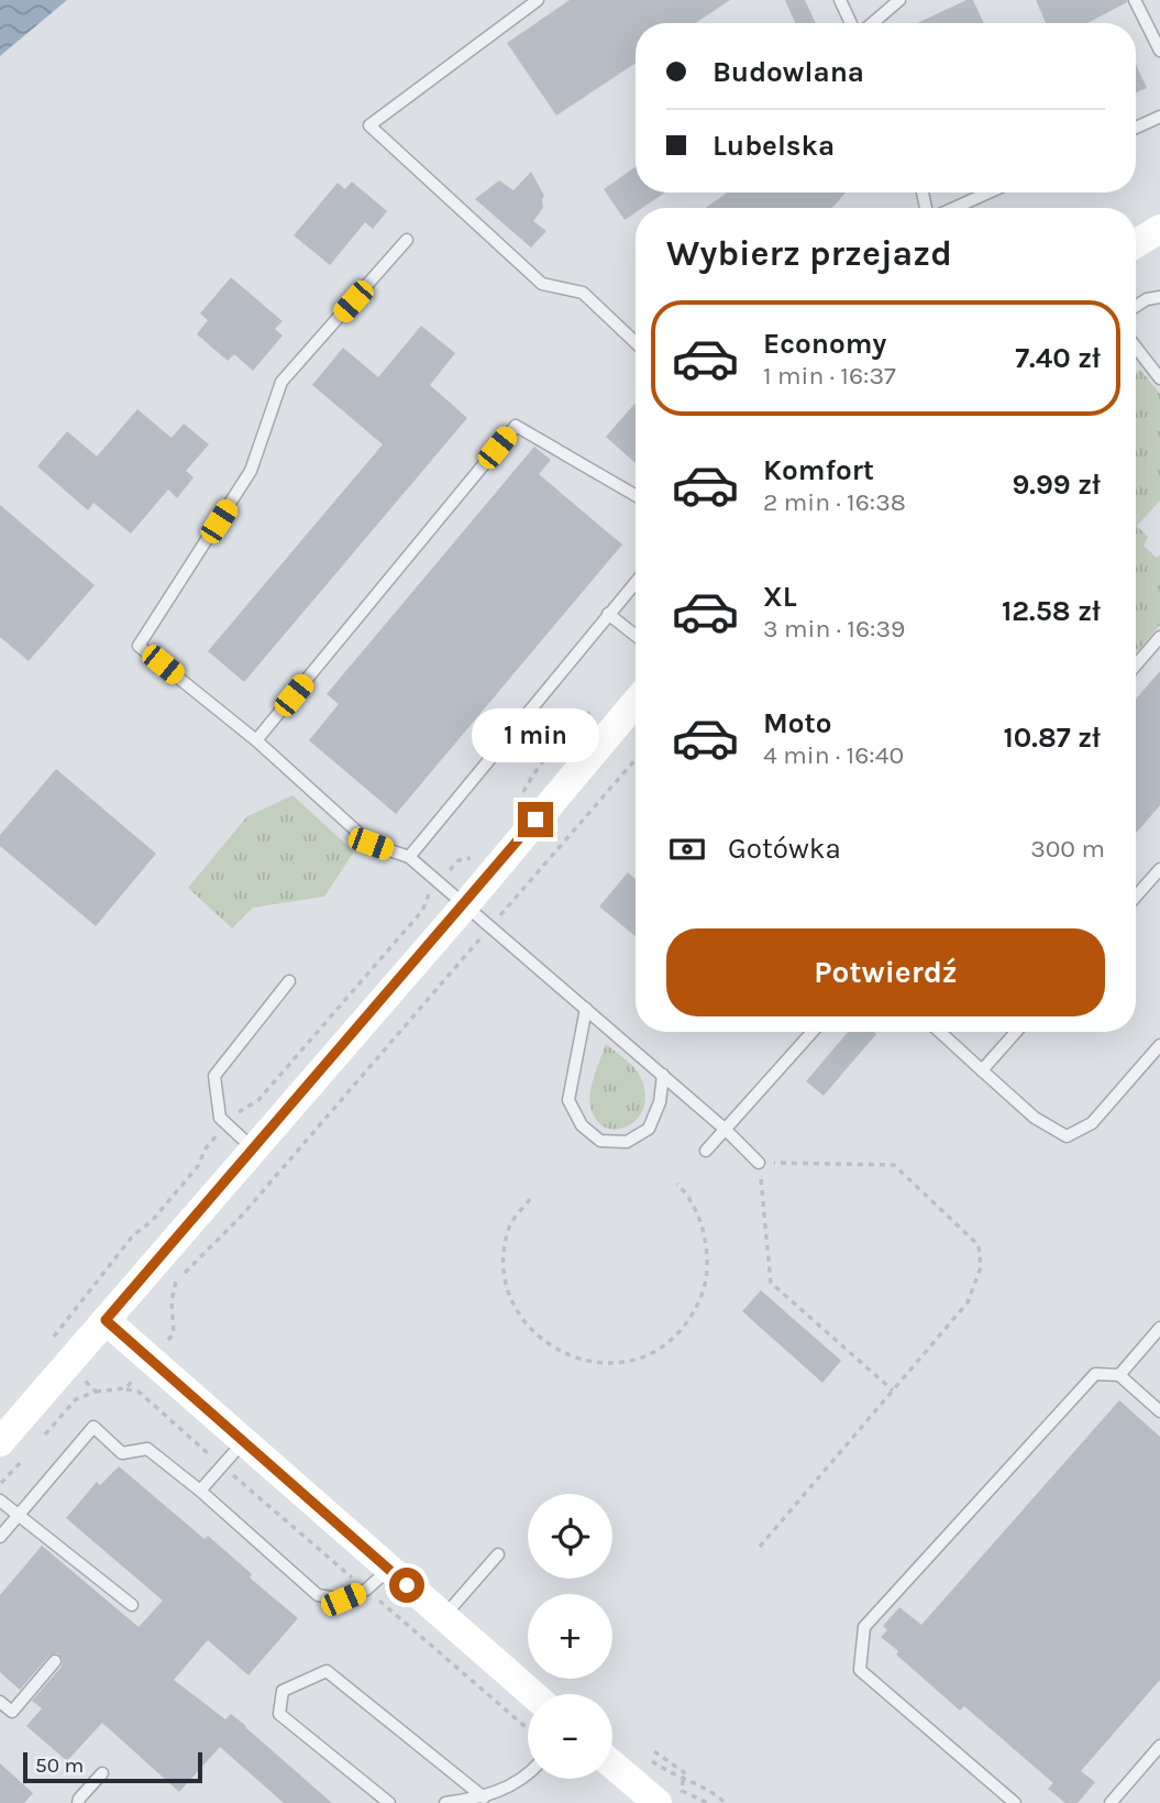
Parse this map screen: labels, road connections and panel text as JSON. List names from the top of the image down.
{
  "scale_bar": "50 m",
  "page": {
    "banner": ["Budowlana", "Lubelska"],
    "heading": "Wybierz przejazd",
    "list": [
      {
        "name": "Economy",
        "note": "1 min · 16:37",
        "value": "7.40 zł"
      },
      {
        "name": "Komfort",
        "note": "2 min · 16:38",
        "value": "9.99 zł"
      },
      {
        "name": "XL",
        "note": "3 min · 16:39",
        "value": "12.58 zł"
      },
      {
        "name": "Moto",
        "note": "4 min · 16:40",
        "value": "10.87 zł"
      }
    ],
    "bubble": "1 min",
    "pay": ["Gotówka", "300 m"],
    "buttons": "Potwierdź",
    "map_buttons": ["+", "−"],
    "scale": "50 m"
  }
}
